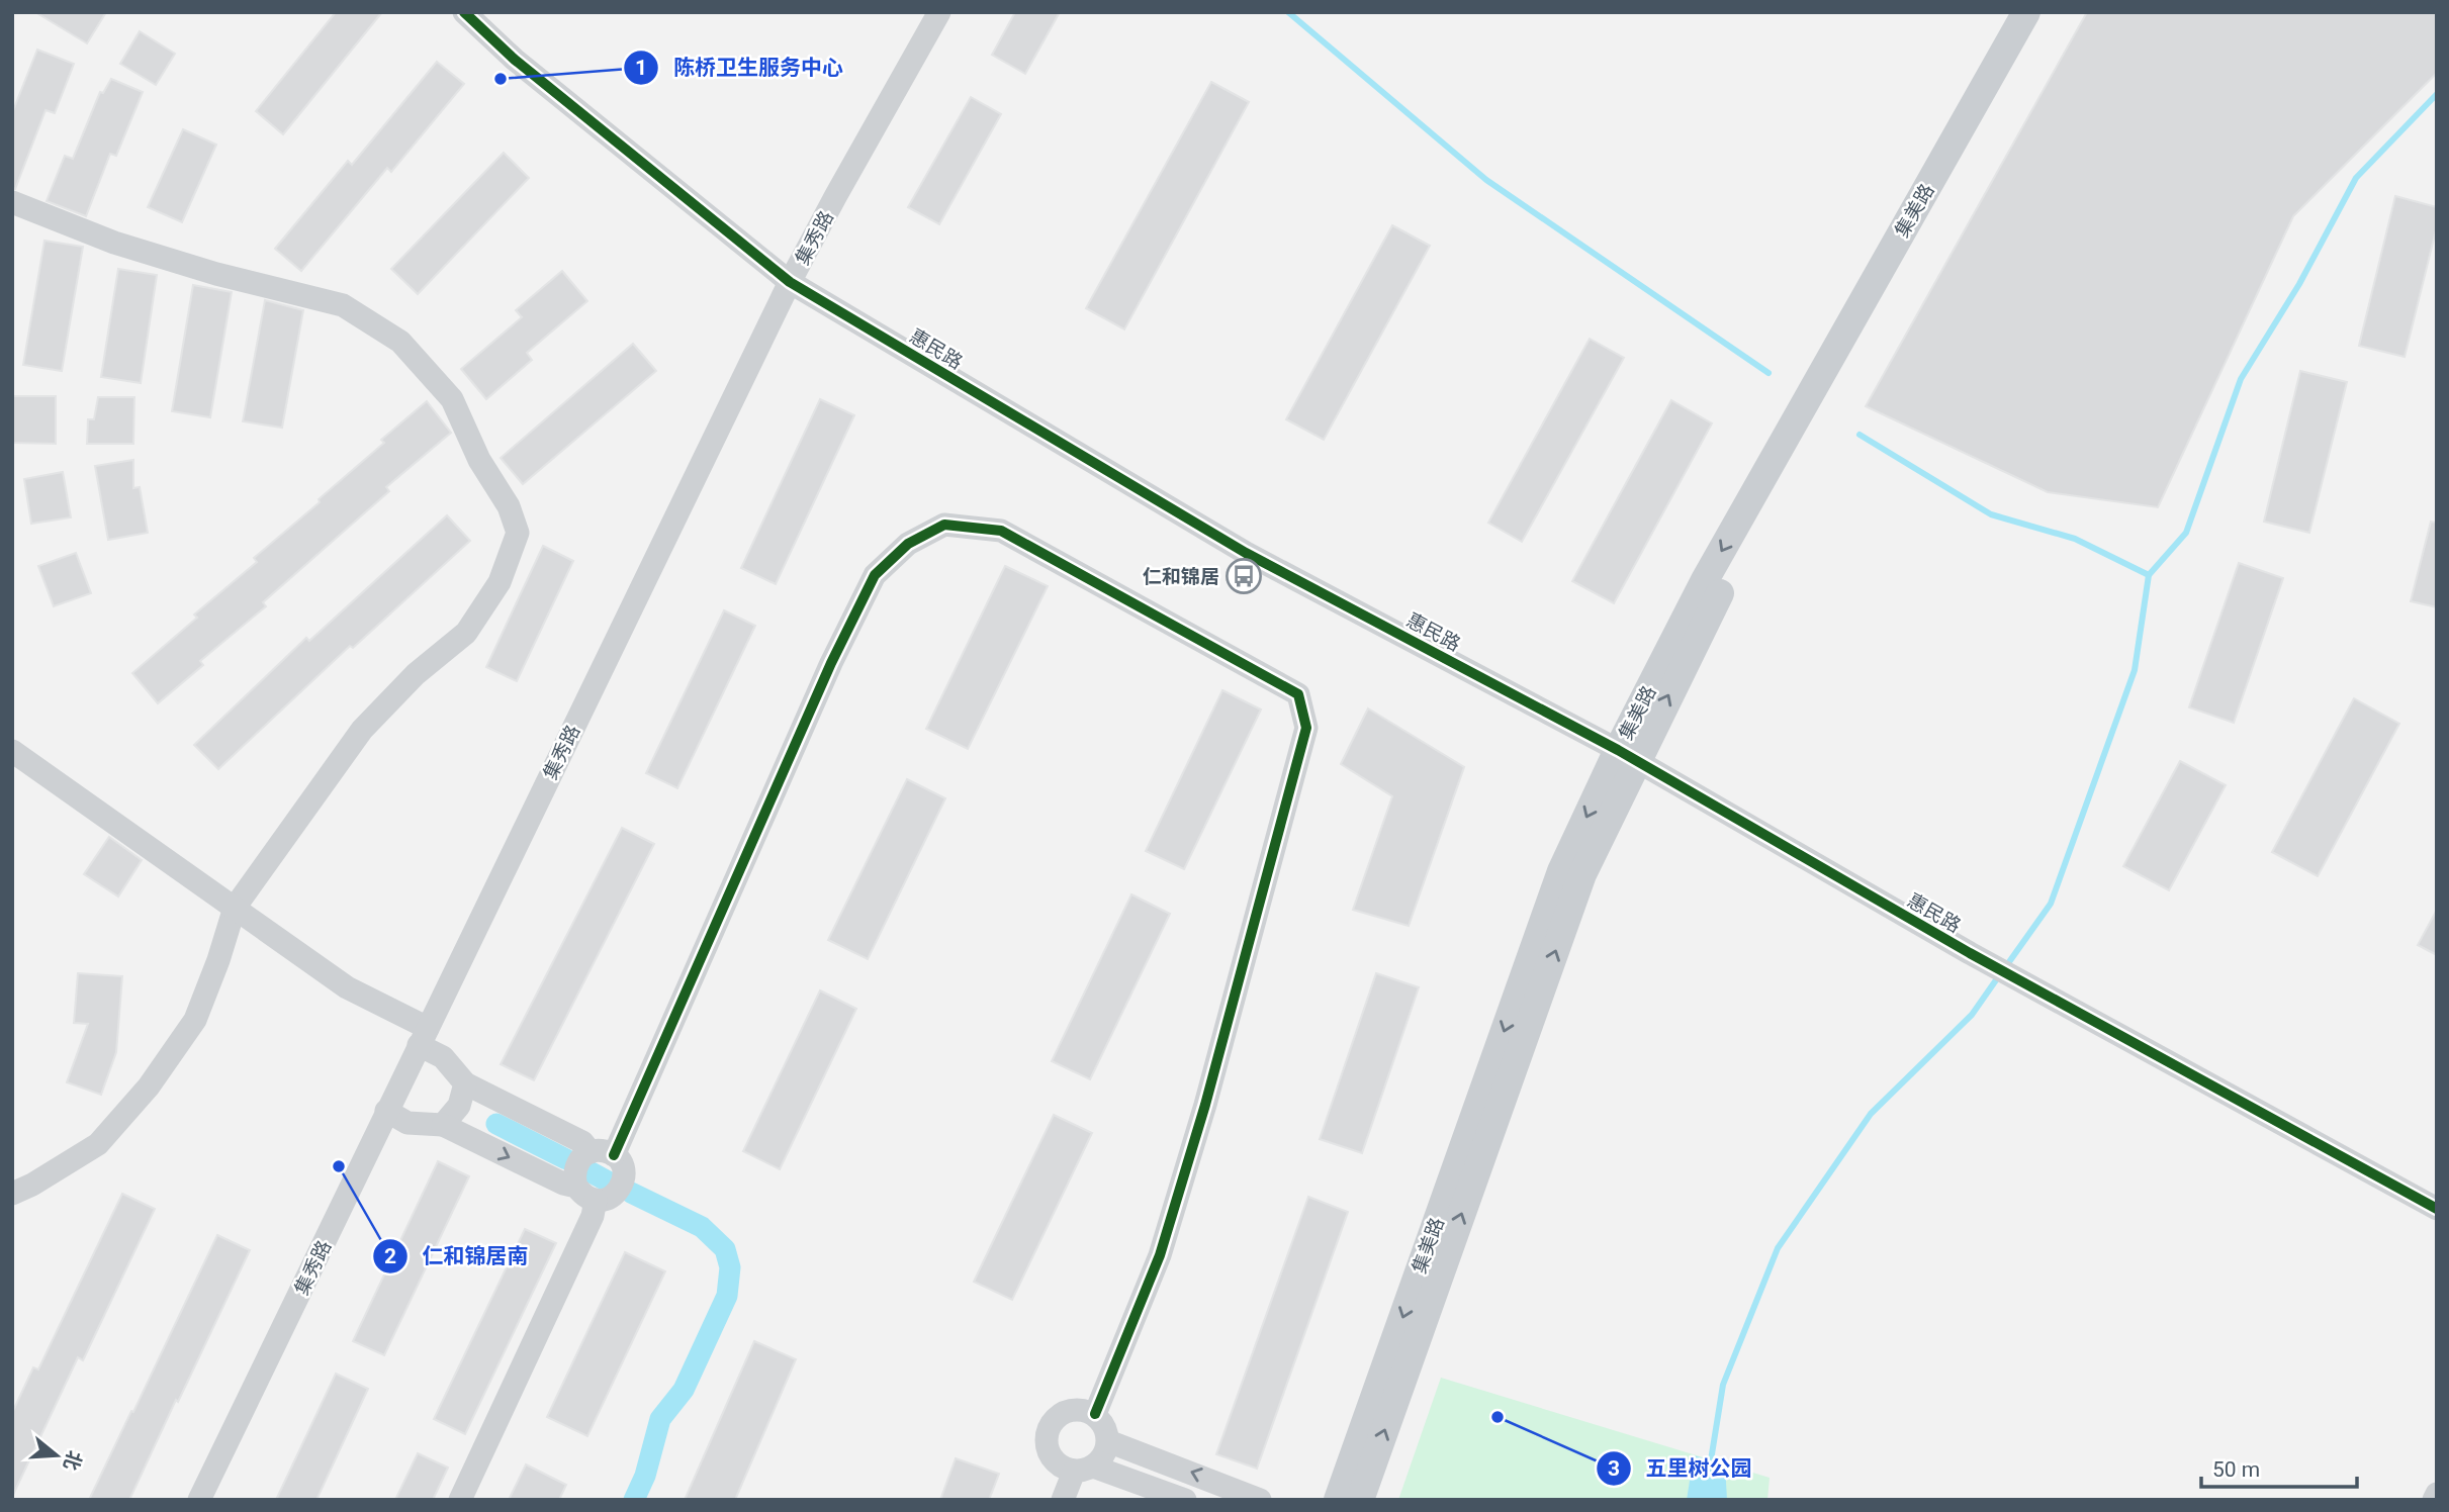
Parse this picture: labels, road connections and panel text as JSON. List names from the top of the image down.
{
  "streets": {
    "main road": ["集美路"],
    "street": ["集秀路", "惠民路"]
  },
  "crossings": [
    ["集美路", "惠民路"],
    ["集秀路", "惠民路"]
  ],
  "places": {
    "other": ["陈桥卫生服务中心", "仁和锦居南", "五里树公园"],
    "bus stop": ["仁和锦居"]
  },
  "scale_bar": "50 m",
  "north": "right"
}
